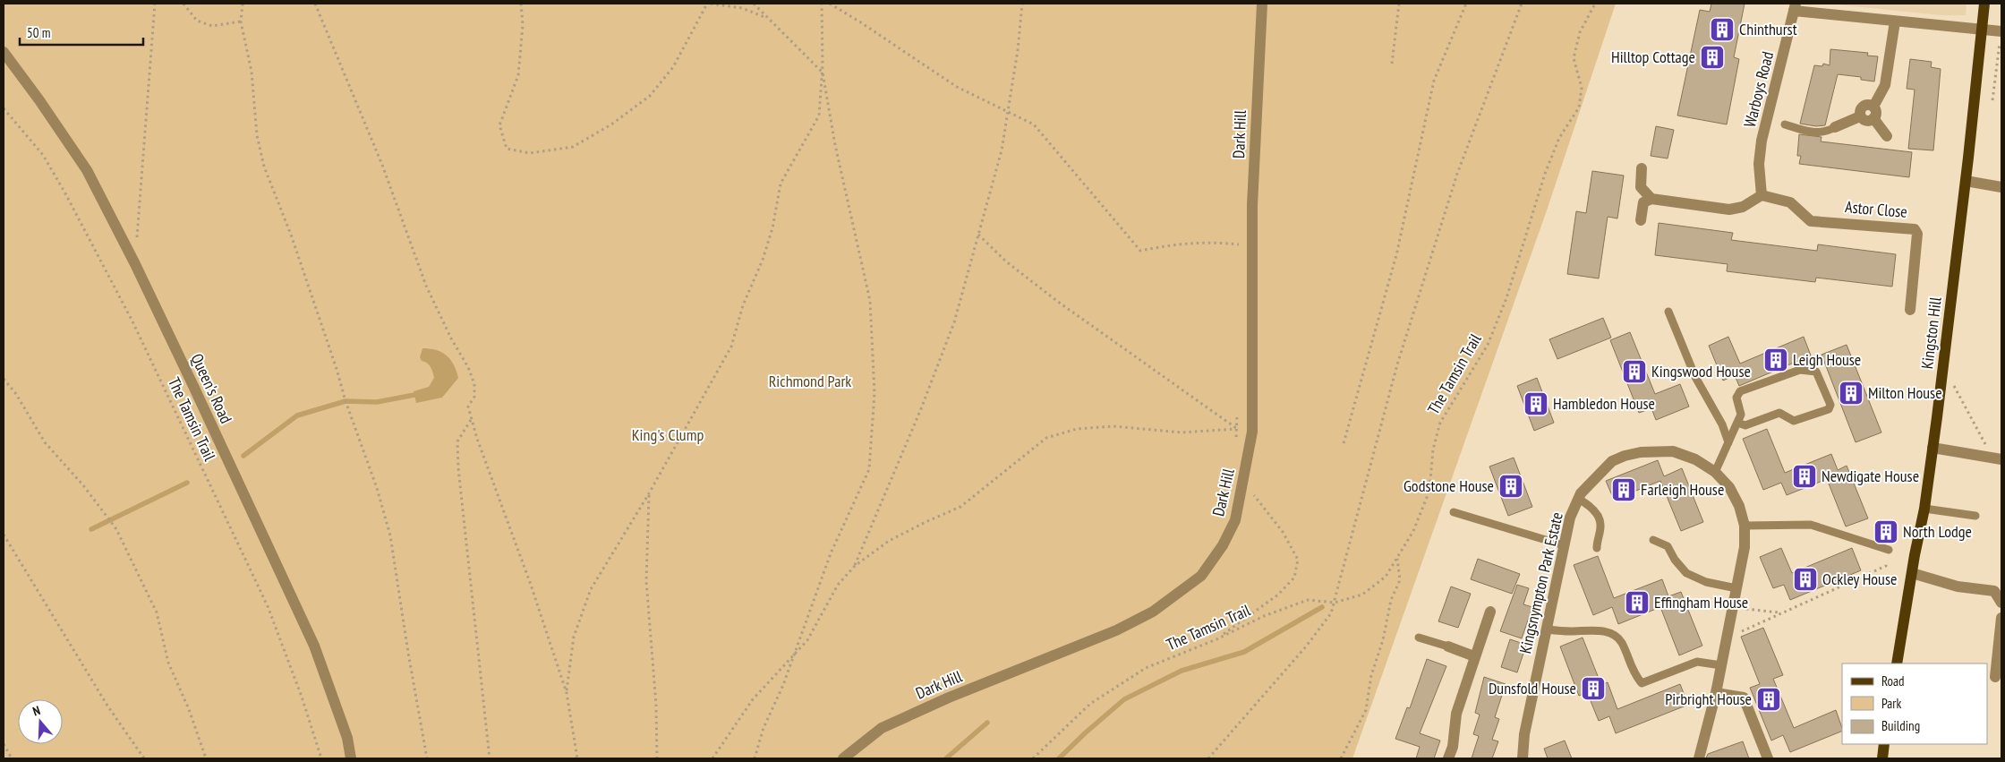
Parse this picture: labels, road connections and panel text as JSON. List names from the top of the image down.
{
  "streets": {
    "main road": ["Kingston Hill"],
    "street": [
      "Warboys Road",
      "Dark Hill",
      "Astor Close",
      "Queen's Road",
      "Kingsnympton Park Estate"
    ],
    "path": ["The Tamsin Trail"]
  },
  "crossings": [
    ["Warboys Road", "Astor Close"]
  ],
  "parks": ["Richmond Park", "King's Clump"],
  "places": {
    "building": [
      "Chinthurst",
      "Hilltop Cottage",
      "Leigh House",
      "Kingswood House",
      "Milton House",
      "Hambledon House",
      "Newdigate House",
      "Godstone House",
      "Farleigh House",
      "North Lodge",
      "Ockley House",
      "Effingham House",
      "Dunsfold House",
      "Pirbright House"
    ]
  },
  "legend": ["Road", "Park", "Building"],
  "scale_bar": "50 m",
  "north": "top"
}
